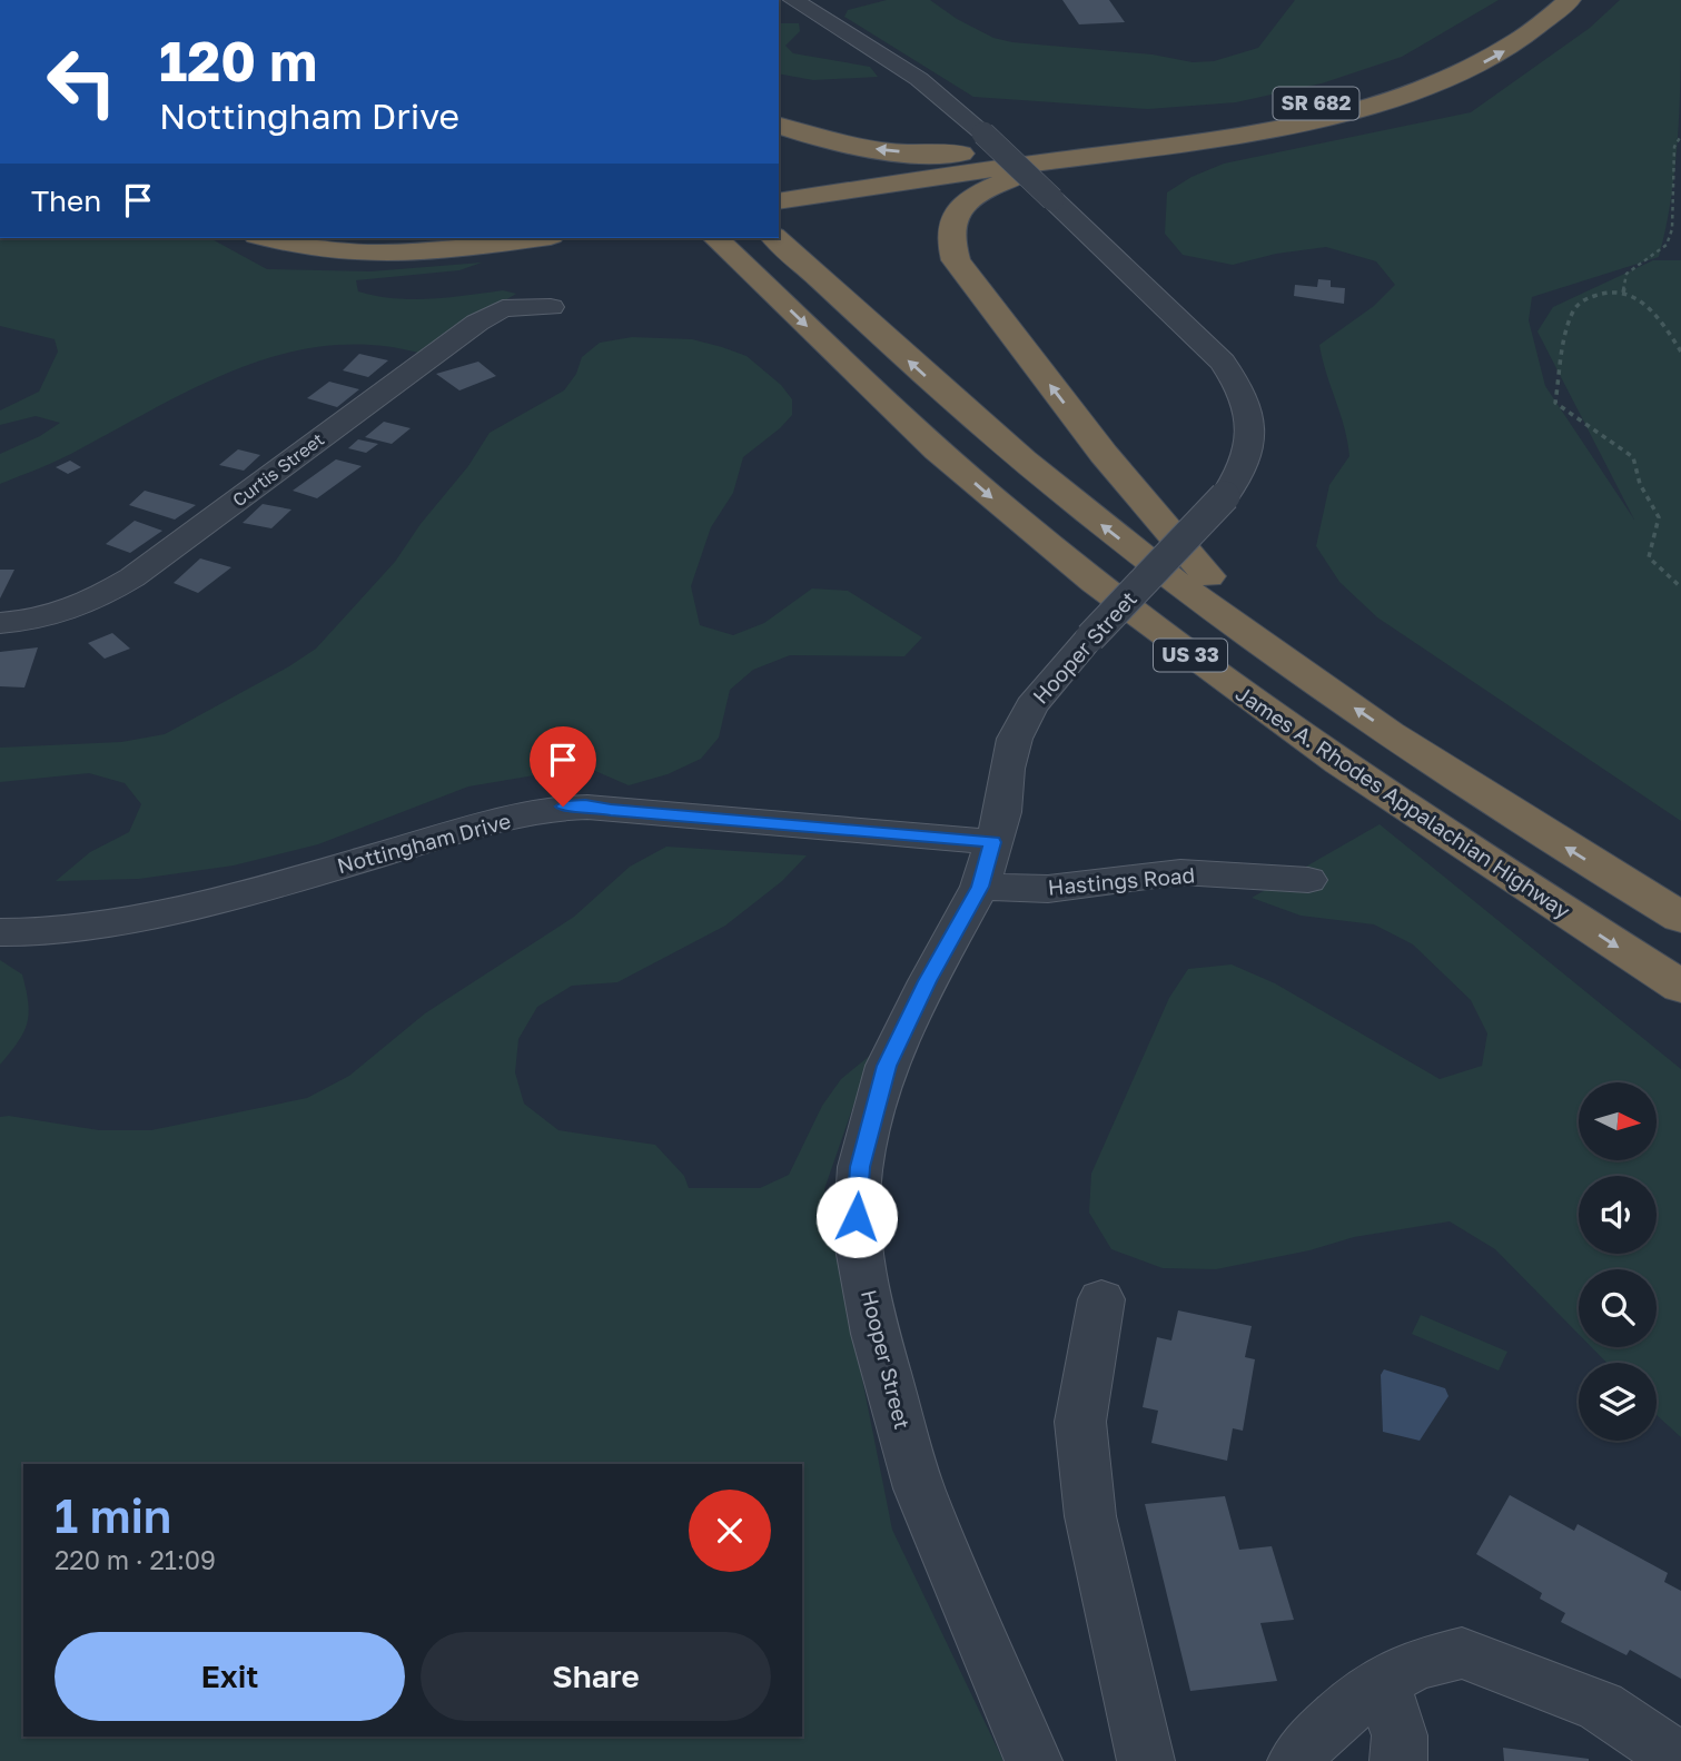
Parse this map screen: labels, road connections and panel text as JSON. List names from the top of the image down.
{
  "streets": {
    "highway": ["SR 682", "US 33", "James A. Rhodes Appalachian Highway"],
    "street": [
      "Curtis Street",
      "Hooper Street",
      "Nottingham Drive",
      "Hastings Road"
    ]
  },
  "crossings": [
    ["Hooper Street", "Nottingham Drive"],
    ["Hooper Street", "Hastings Road"]
  ],
  "north": "right",
  "page": {
    "turn": ["120 m", "Nottingham Drive"],
    "then": "Then",
    "heading": ["1 min", "220 m · 21:09"],
    "buttons": ["Exit", "Share"]
  }
}
